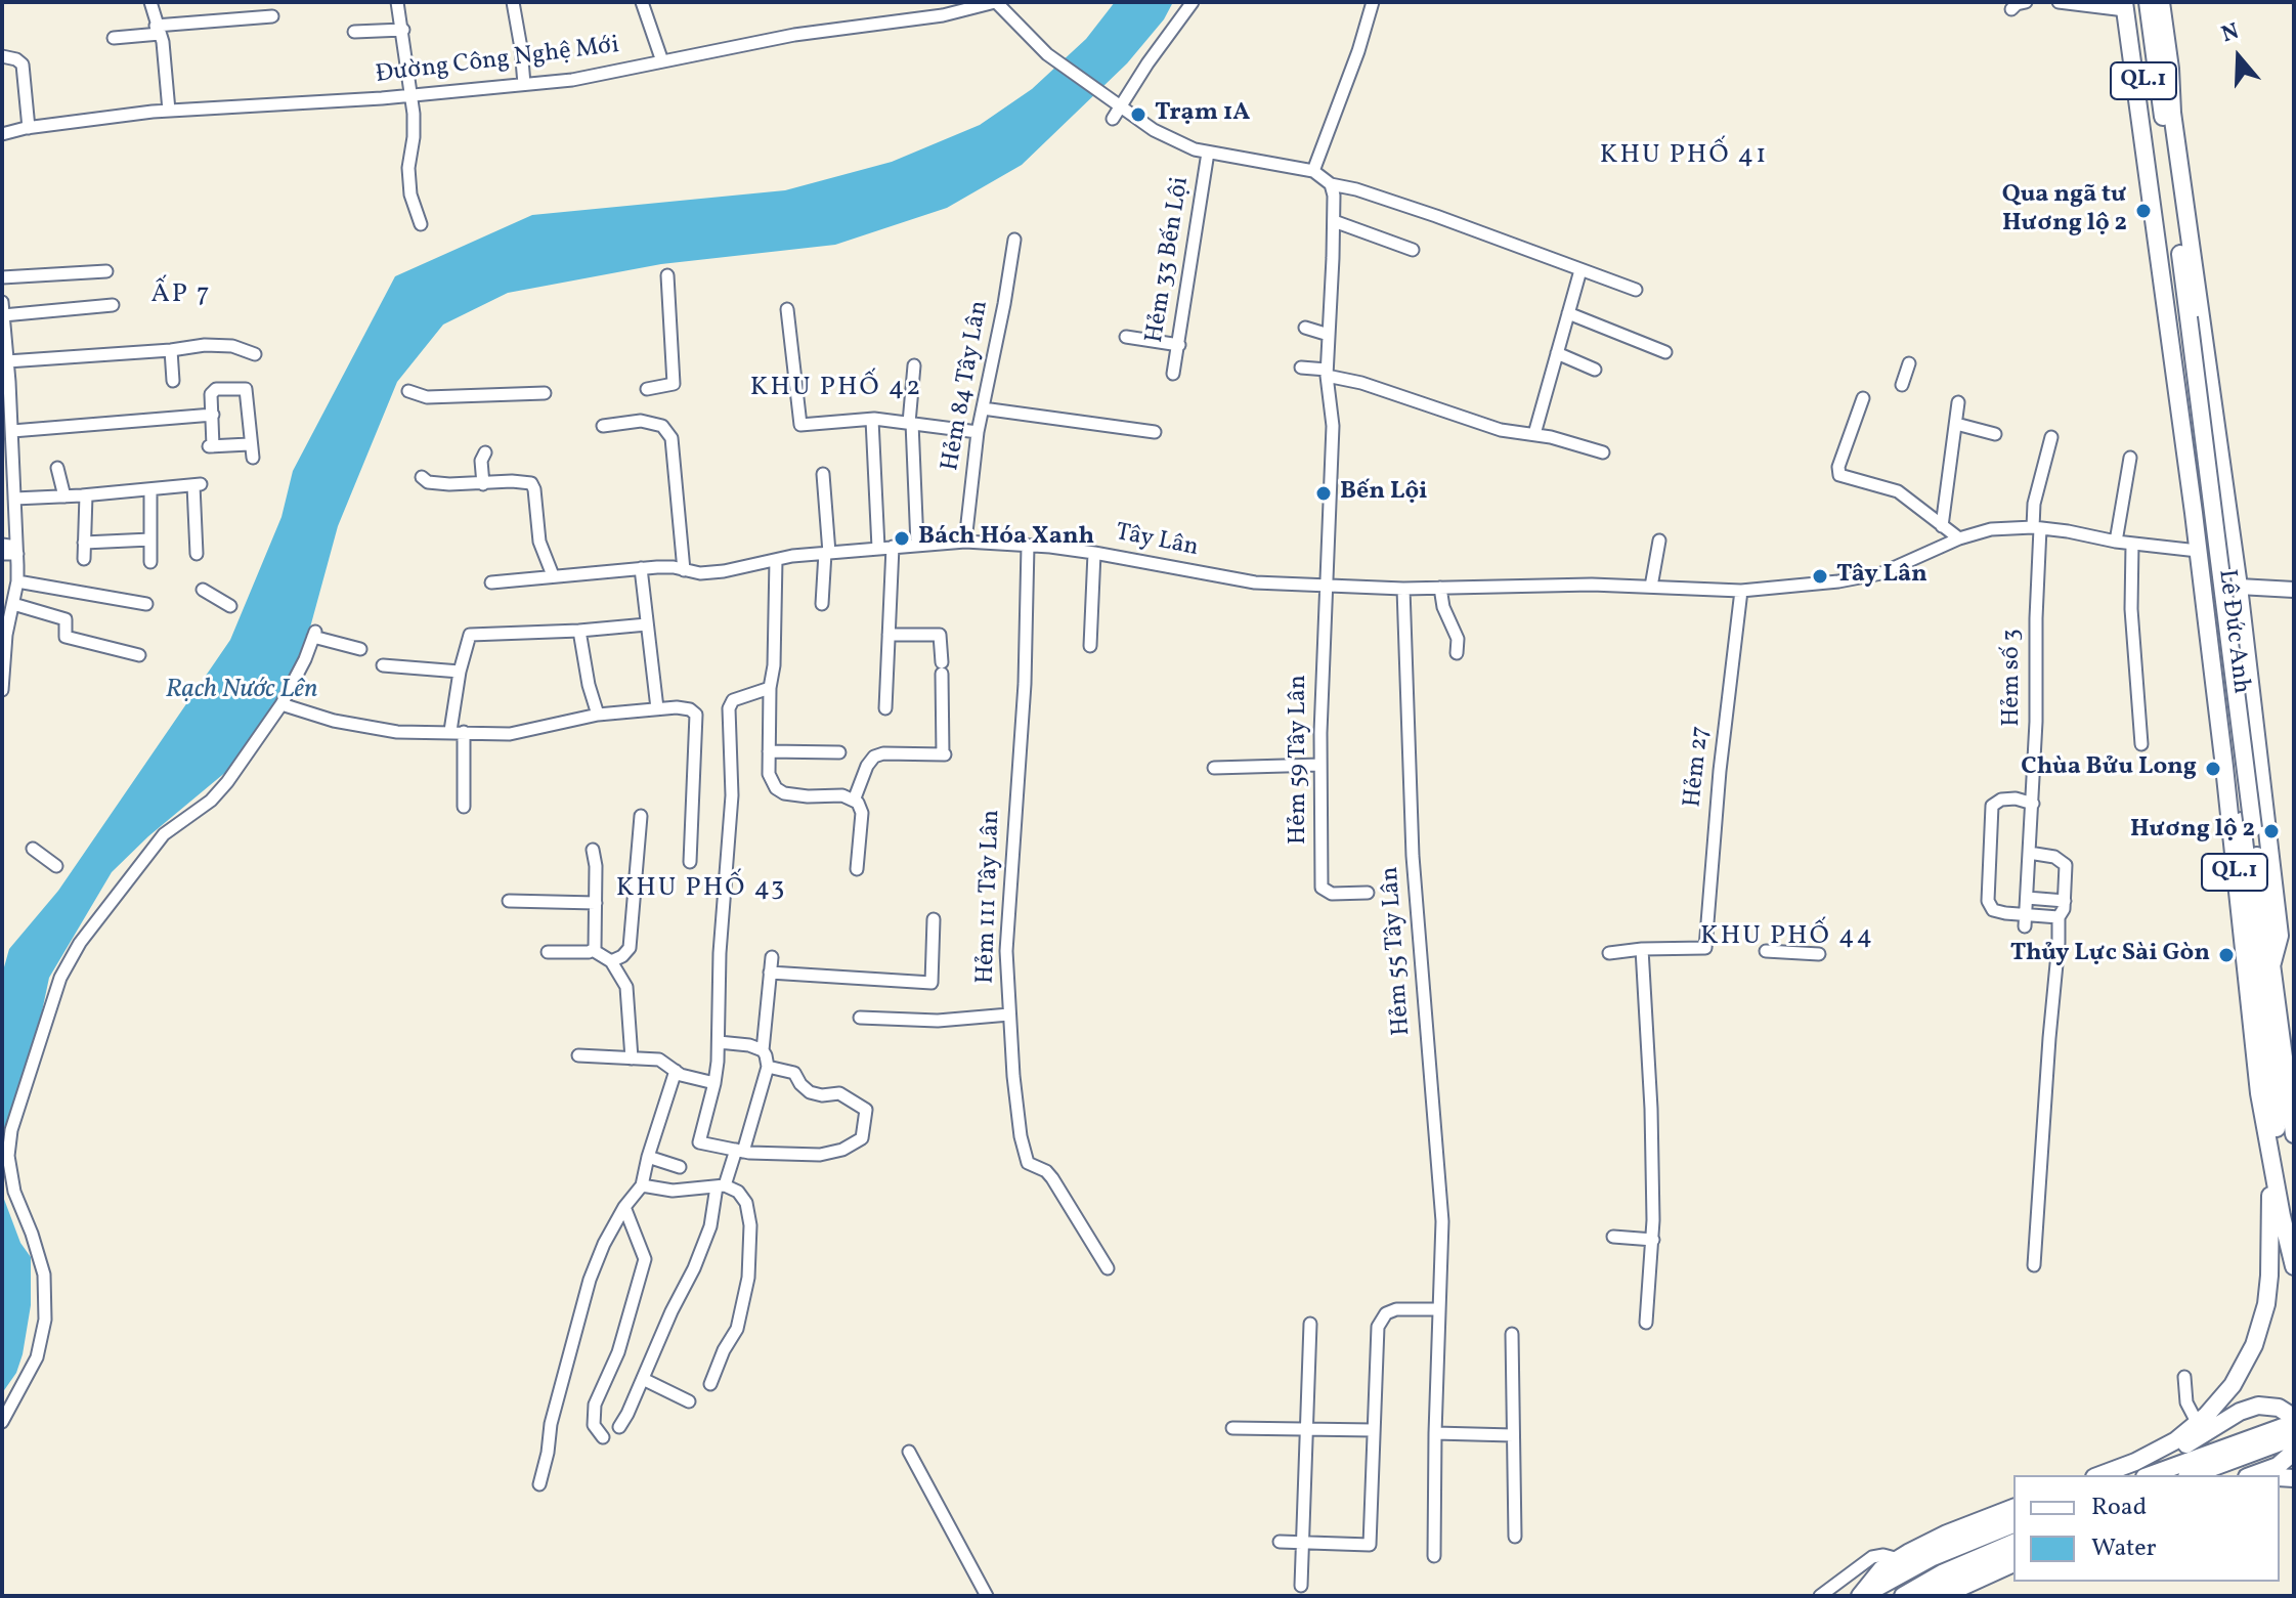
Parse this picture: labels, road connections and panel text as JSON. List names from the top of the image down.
{
  "streets": {
    "highway": ["QL.1", "Lê Đức Anh"],
    "street": [
      "Đường Công Nghệ Mới",
      "Hẻm 33 Bến Lội",
      "Hẻm 84 Tây Lân",
      "Tây Lân",
      "Hẻm số 3",
      "Hẻm 59 Tây Lân",
      "Hẻm 27",
      "Hẻm 111 Tây Lân",
      "Hẻm 55 Tây Lân"
    ]
  },
  "crossings": [
    ["Hẻm 84 Tây Lân", "Tây Lân"],
    ["Tây Lân", "Lê Đức Anh"],
    ["Tây Lân", "Hẻm số 3"],
    ["Tây Lân", "Hẻm 59 Tây Lân"],
    ["Tây Lân", "Hẻm 27"],
    ["Tây Lân", "Hẻm 111 Tây Lân"],
    ["Tây Lân", "Hẻm 55 Tây Lân"]
  ],
  "districts": [
    "KHU PHỐ 41",
    "ẤP 7",
    "KHU PHỐ 42",
    "KHU PHỐ 43",
    "KHU PHỐ 44"
  ],
  "water": ["Rạch Nước Lên"],
  "places": [
    "Trạm 1A",
    "Qua ngã tư Hương lộ 2",
    "Bến Lội",
    "Bách Hóa Xanh",
    "Tây Lân",
    "Chùa Bửu Long",
    "Hương lộ 2",
    "Thủy Lực Sài Gòn"
  ],
  "legend": ["Road", "Water"],
  "north": "top"
}
